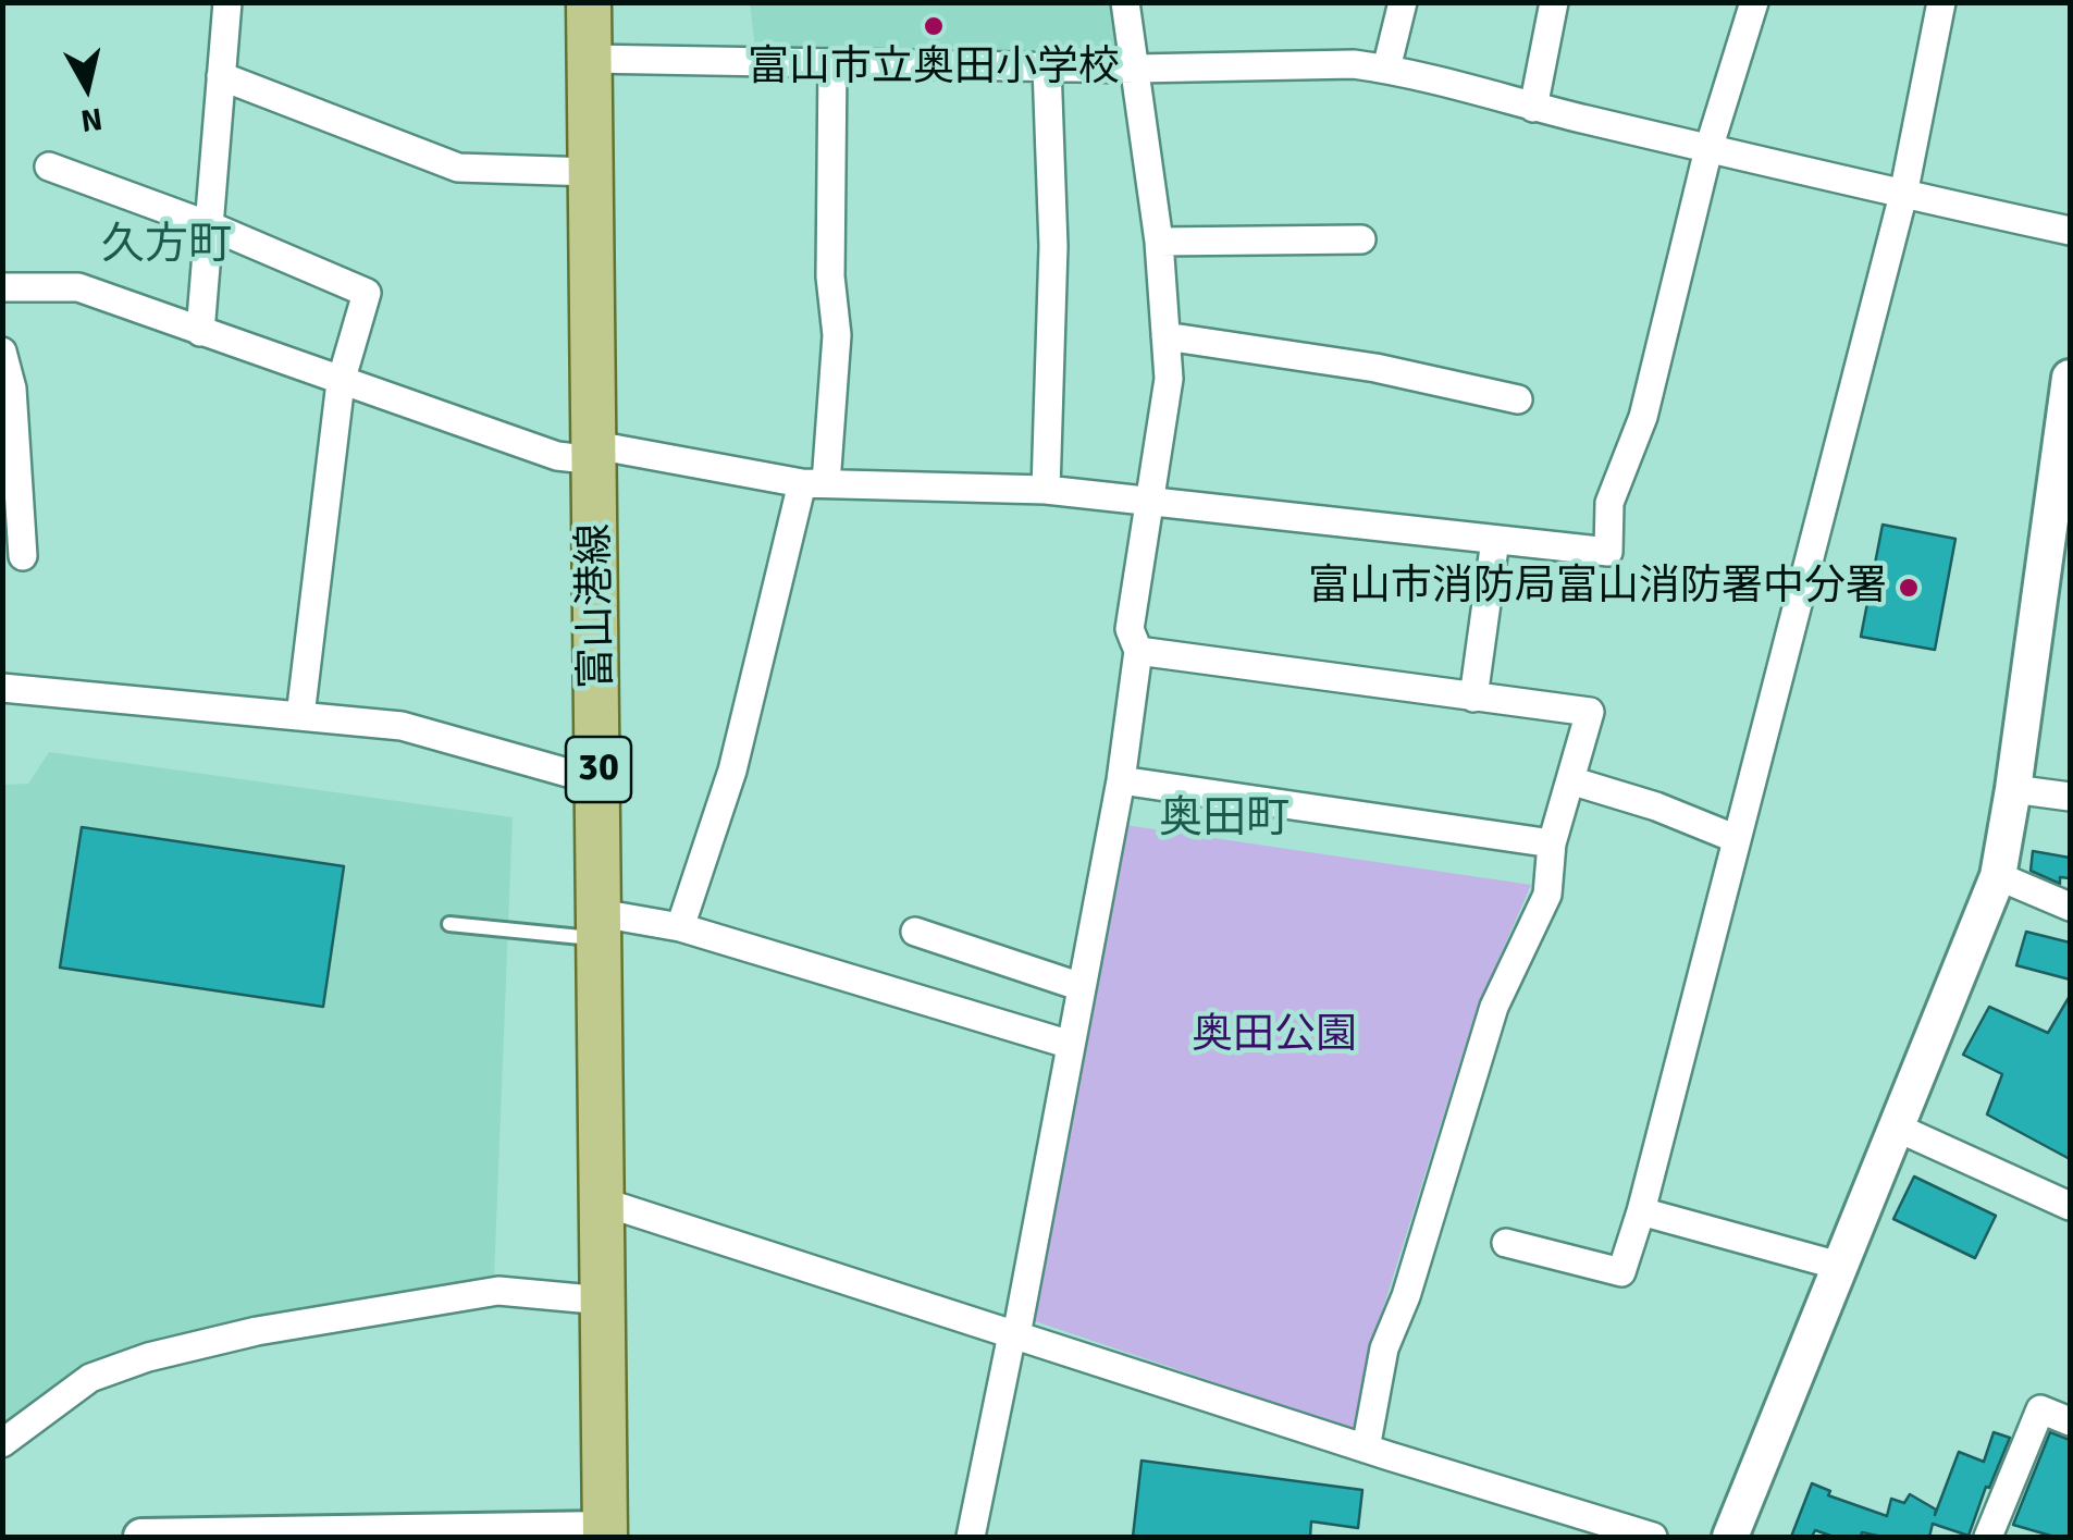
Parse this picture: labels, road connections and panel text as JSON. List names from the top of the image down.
{
  "streets": {
    "main road": ["富山港線", "30"]
  },
  "districts": ["久方町", "奥田町"],
  "parks": ["奥田公園"],
  "places": ["富山市立奥田小学校", "富山市消防局富山消防署中分署"],
  "north": "bottom"
}
